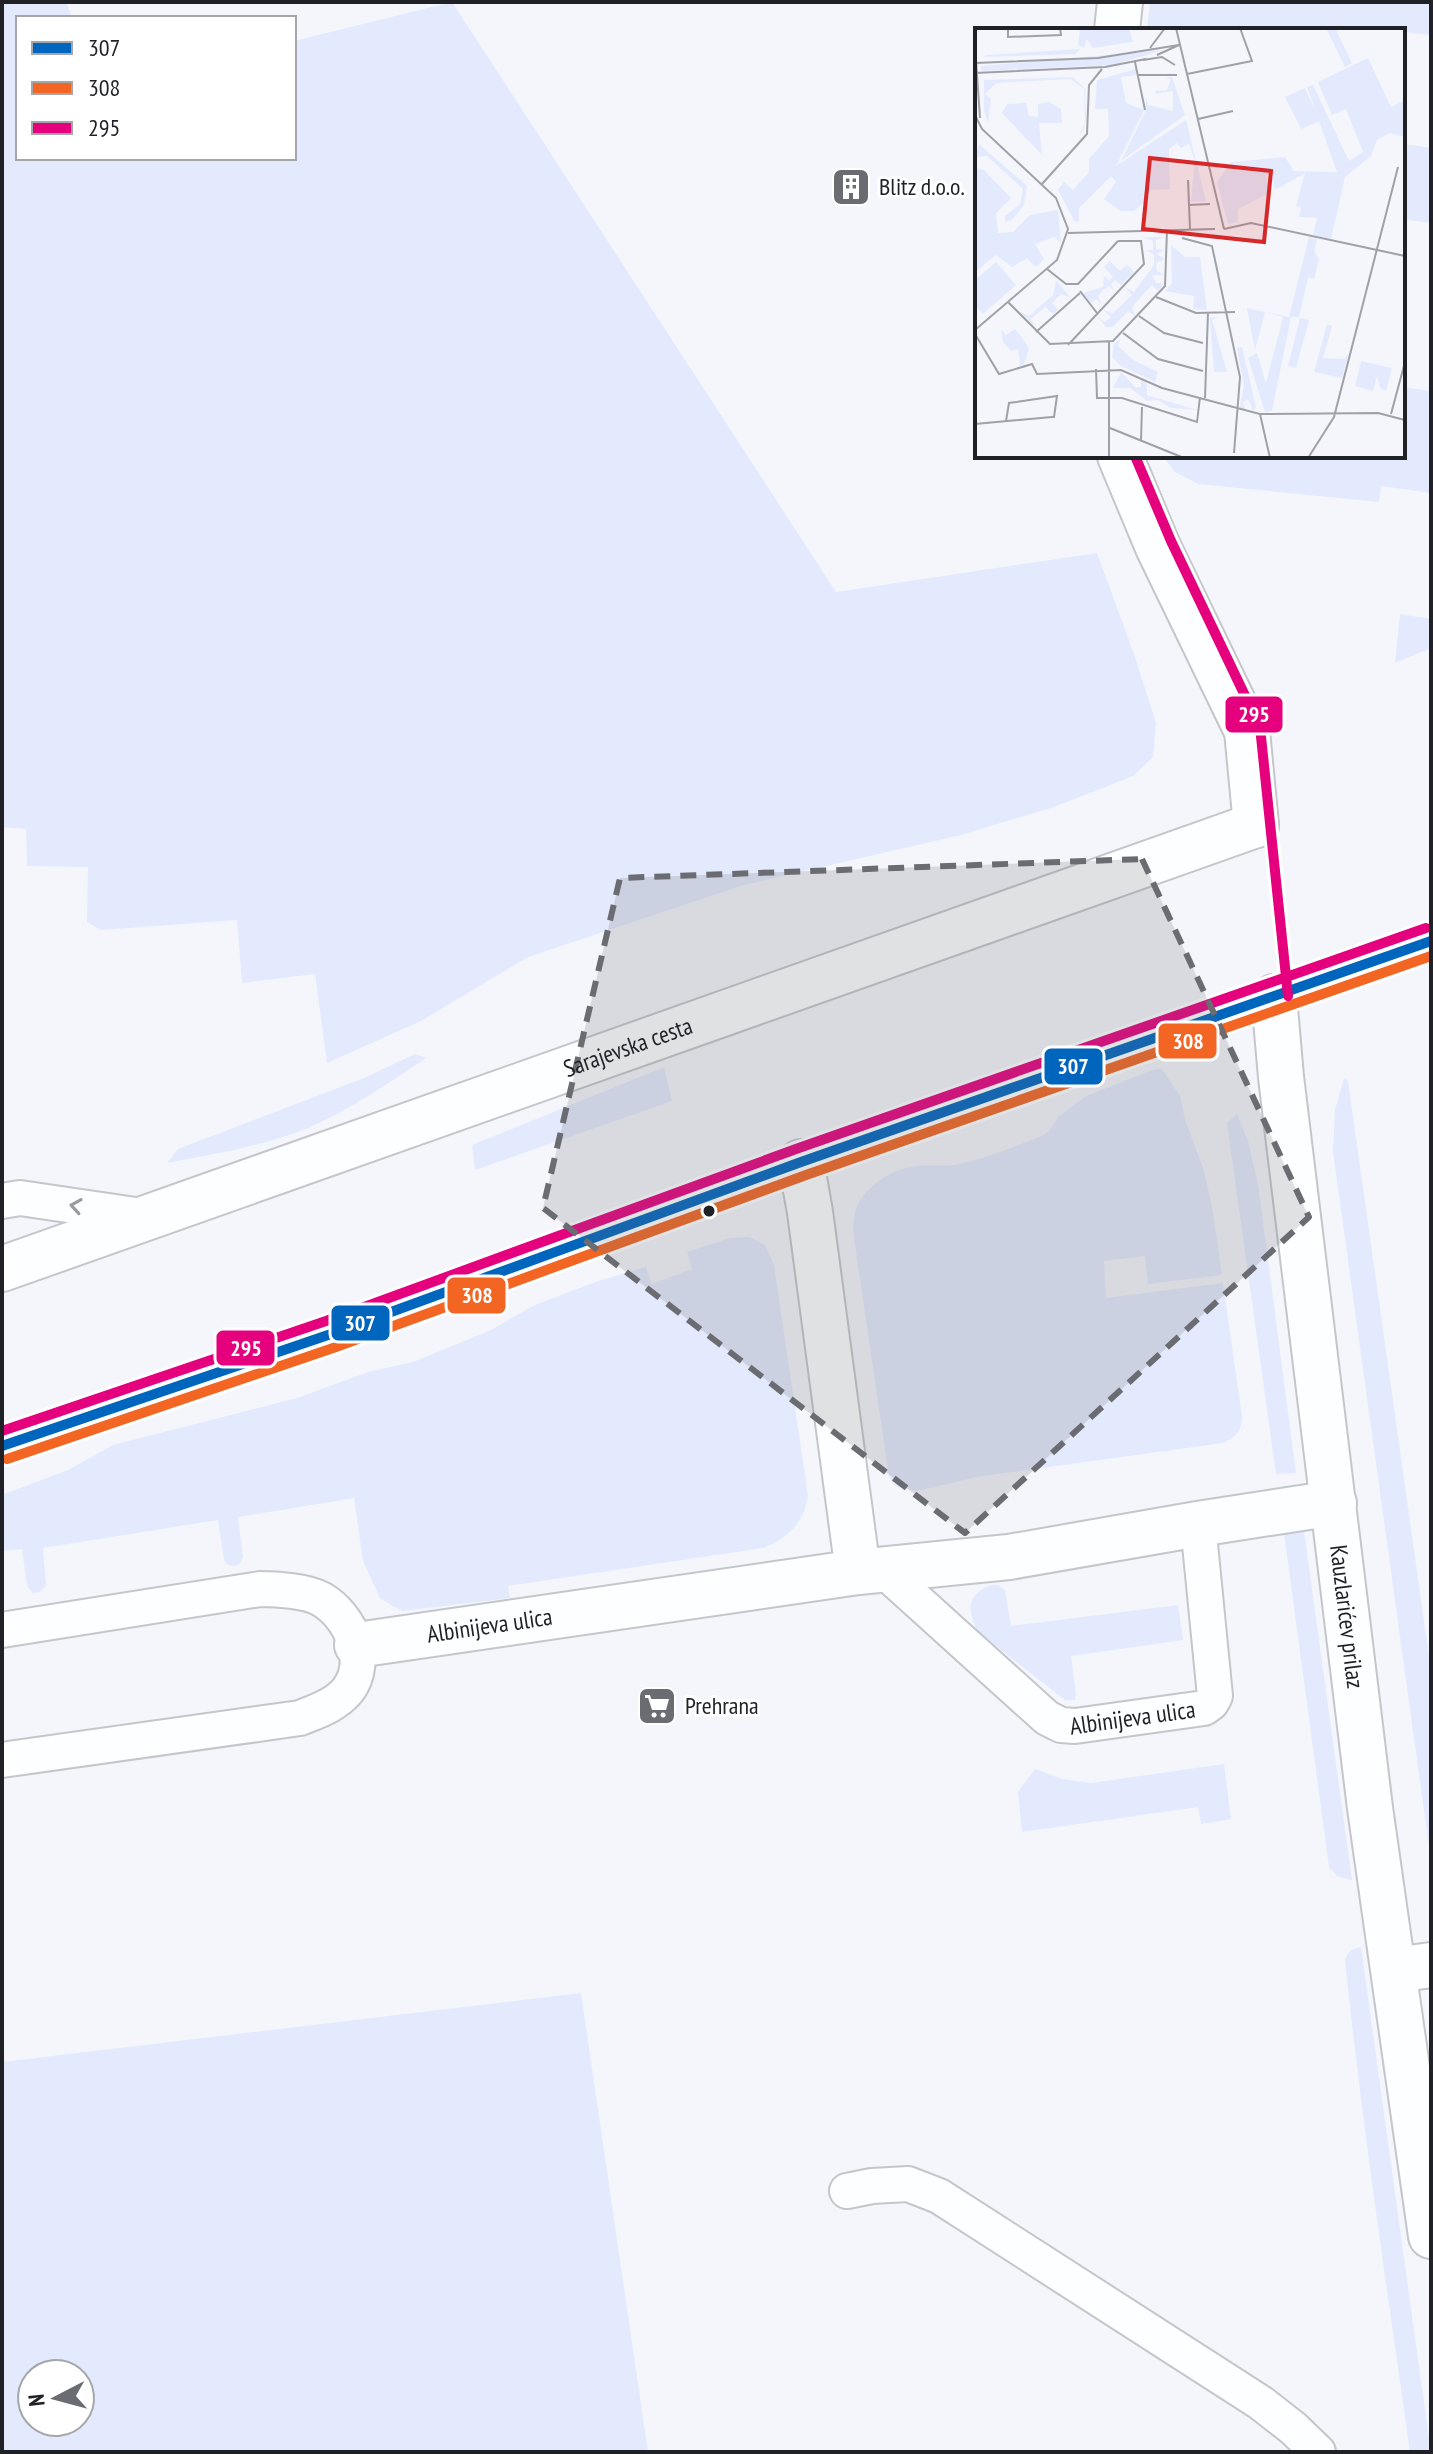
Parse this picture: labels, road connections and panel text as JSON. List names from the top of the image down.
{
  "streets": {
    "street": ["Sarajevska cesta", "Kauzlarićev prilaz", "Albinijeva ulica"]
  },
  "crossings": [
    ["Kauzlarićev prilaz", "Albinijeva ulica"]
  ],
  "places": {
    "building": ["Blitz d.o.o."],
    "supermarket": ["Prehrana"]
  },
  "lines": ["transit line 295", "transit line 307", "transit line 308"],
  "legend": ["307", "308", "295"],
  "north": "left"
}
